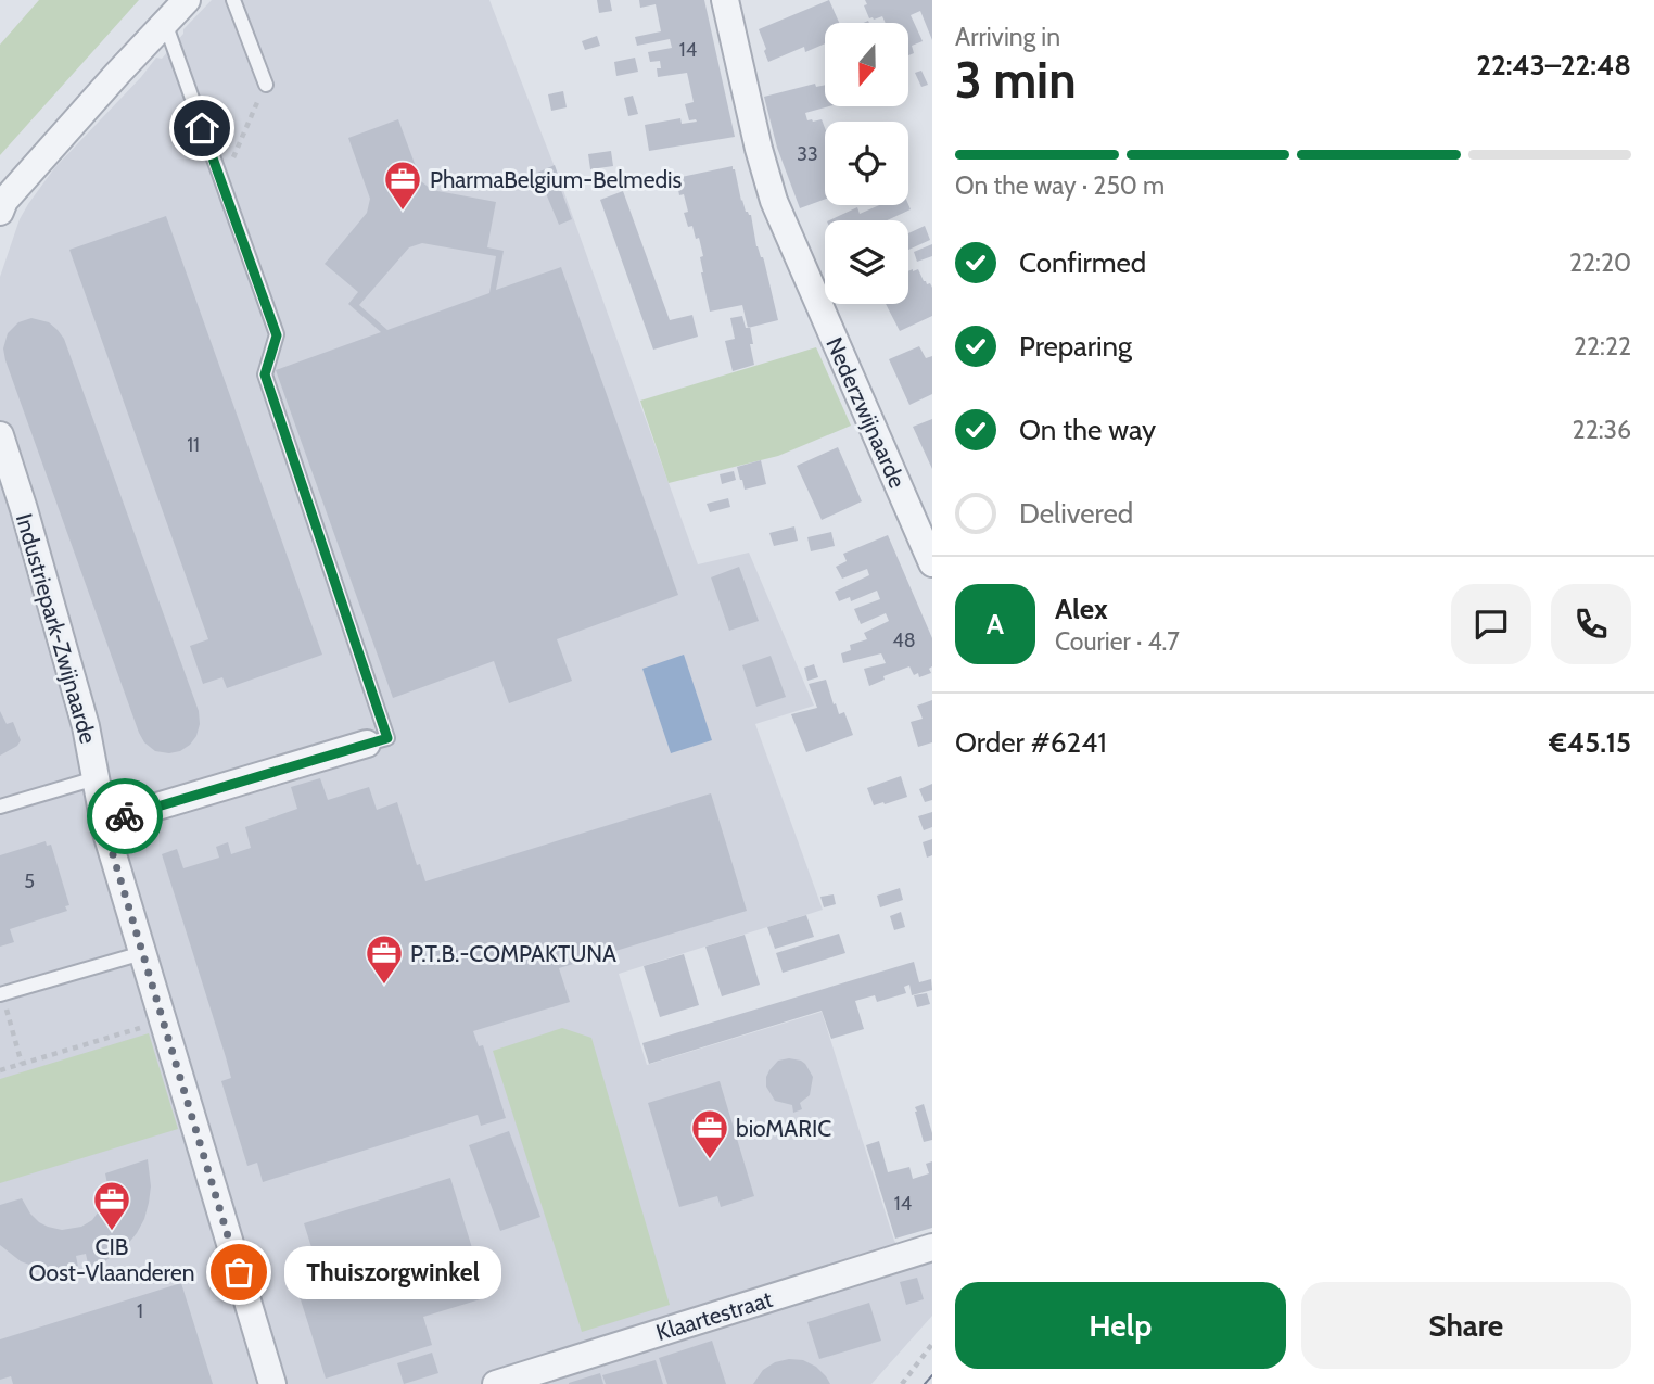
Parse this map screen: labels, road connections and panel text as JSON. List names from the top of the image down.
{
  "streets": {
    "street": ["Nederzwijnaarde", "Industriepark-Zwijnaarde", "Klaartestraat"]
  },
  "places": {
    "office": [
      "PharmaBelgium-Belmedis",
      "P.T.B.-COMPAKTUNA",
      "bioMARIC",
      "CIB Oost-Vlaanderen"
    ],
    "other": ["Thuiszorgwinkel"]
  },
  "house_numbers": [
    "14",
    "33",
    "11",
    "48",
    "5",
    "14",
    "1"
  ],
  "north": "bottom",
  "page": {
    "heading": ["3 min", "Arriving in", "22:43–22:48"],
    "panel": [
      "Alex",
      "Courier · 4.7",
      "Order #6241",
      "€45.15"
    ],
    "bar": "On the way · 250 m",
    "list": [
      ["Confirmed", "22:20"],
      ["Preparing", "22:22"],
      ["On the way", "22:36"],
      "Delivered"
    ],
    "round": "A",
    "bubble": "Thuiszorgwinkel",
    "buttons": ["Help", "Share"]
  }
}
